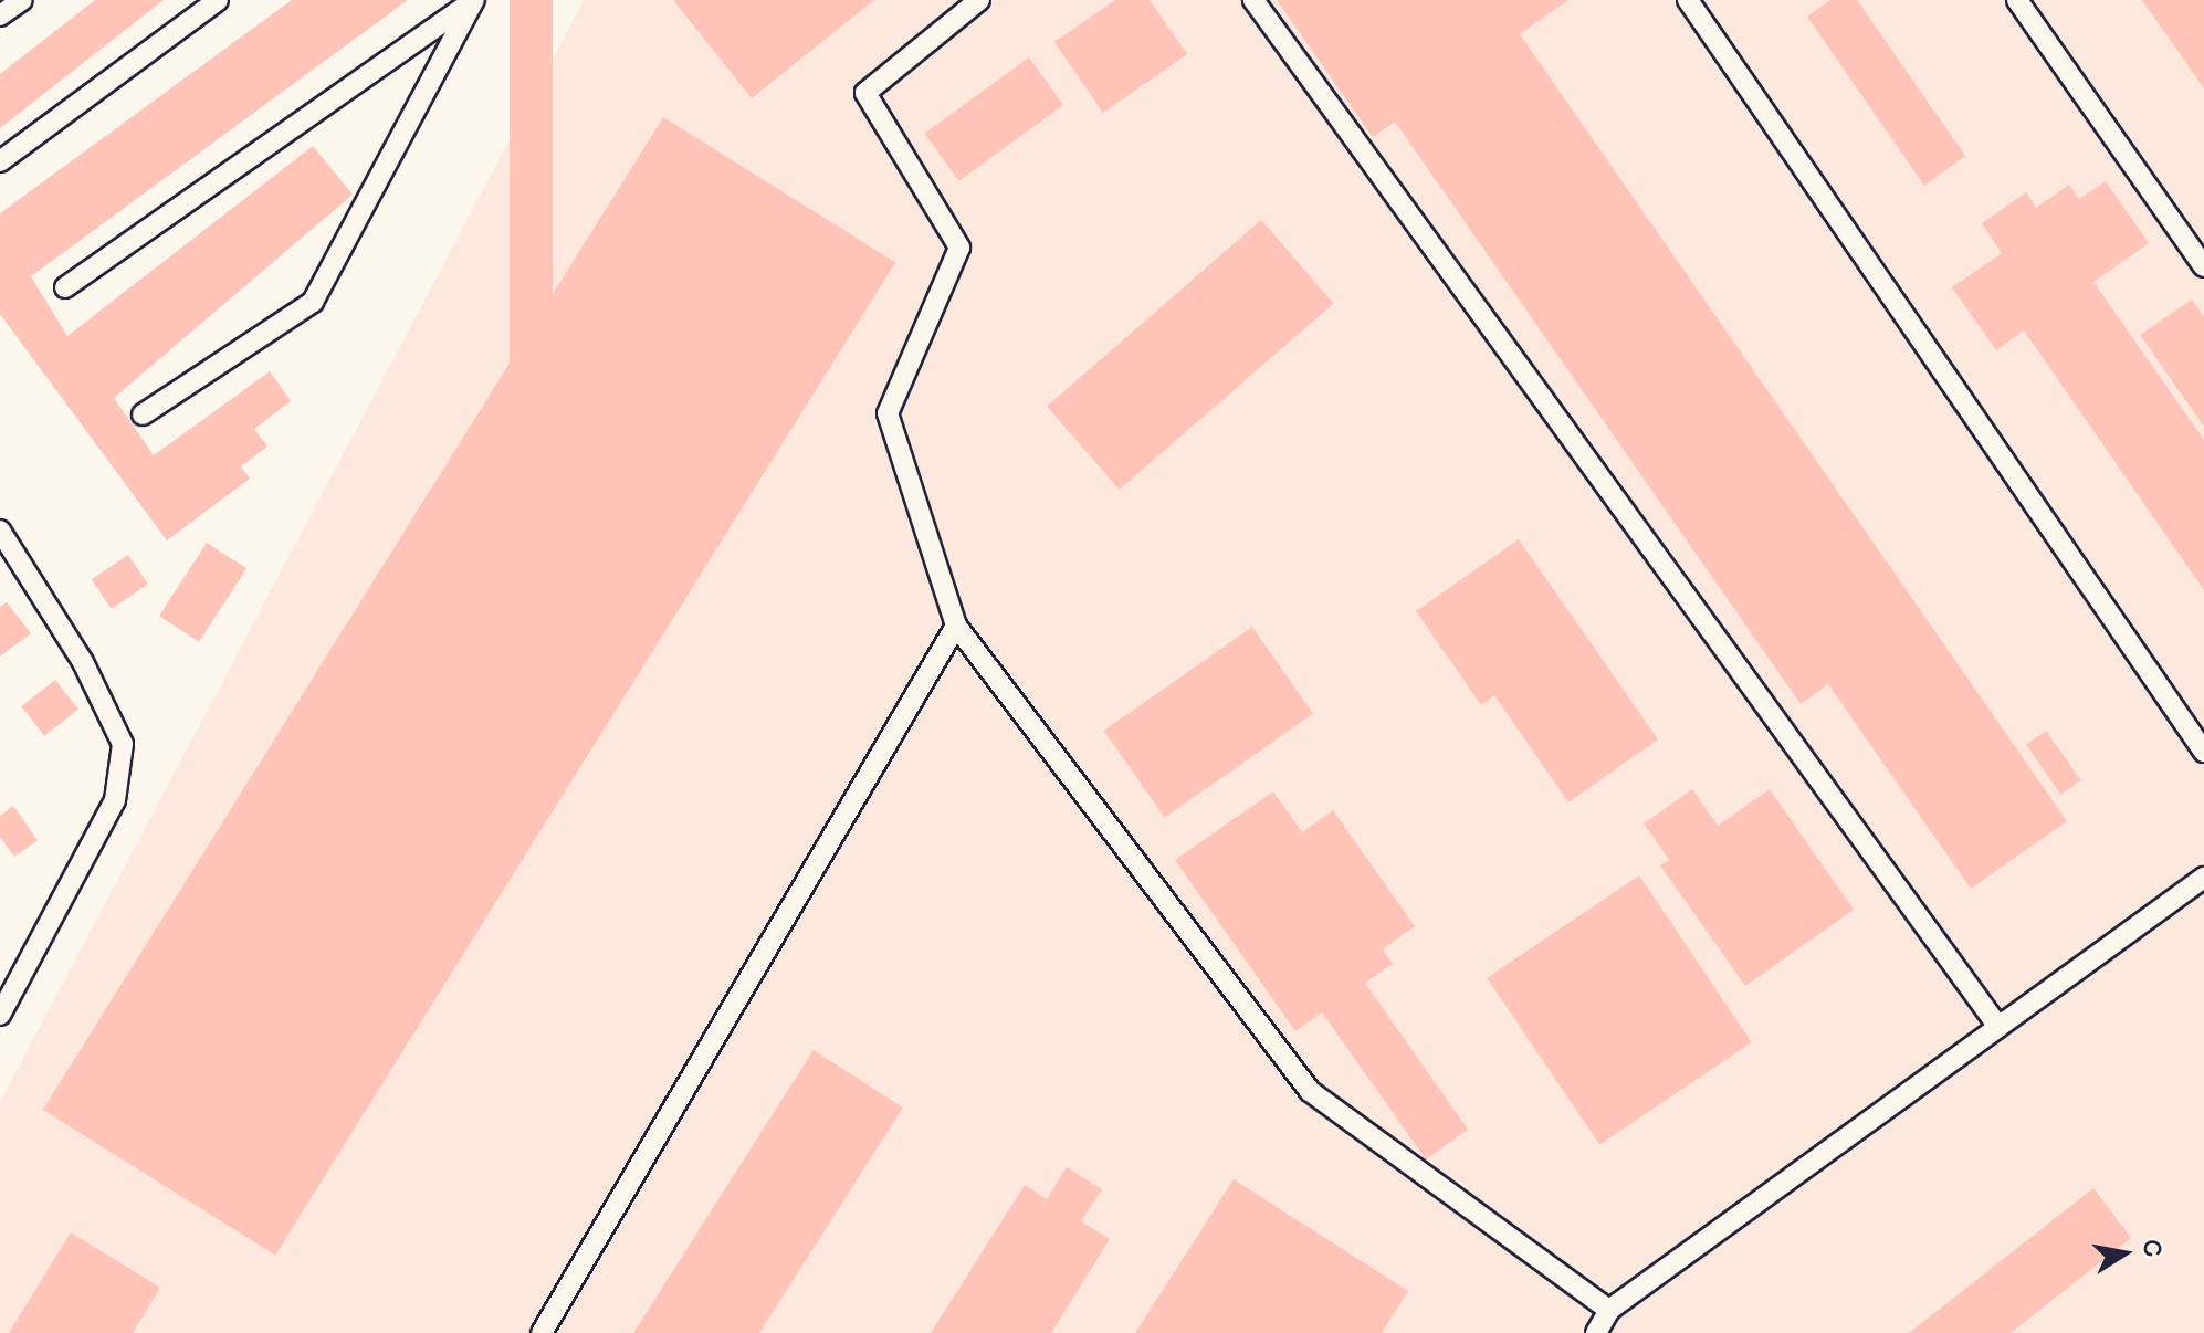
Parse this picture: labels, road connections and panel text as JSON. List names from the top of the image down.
{
  "north": "right"
}
